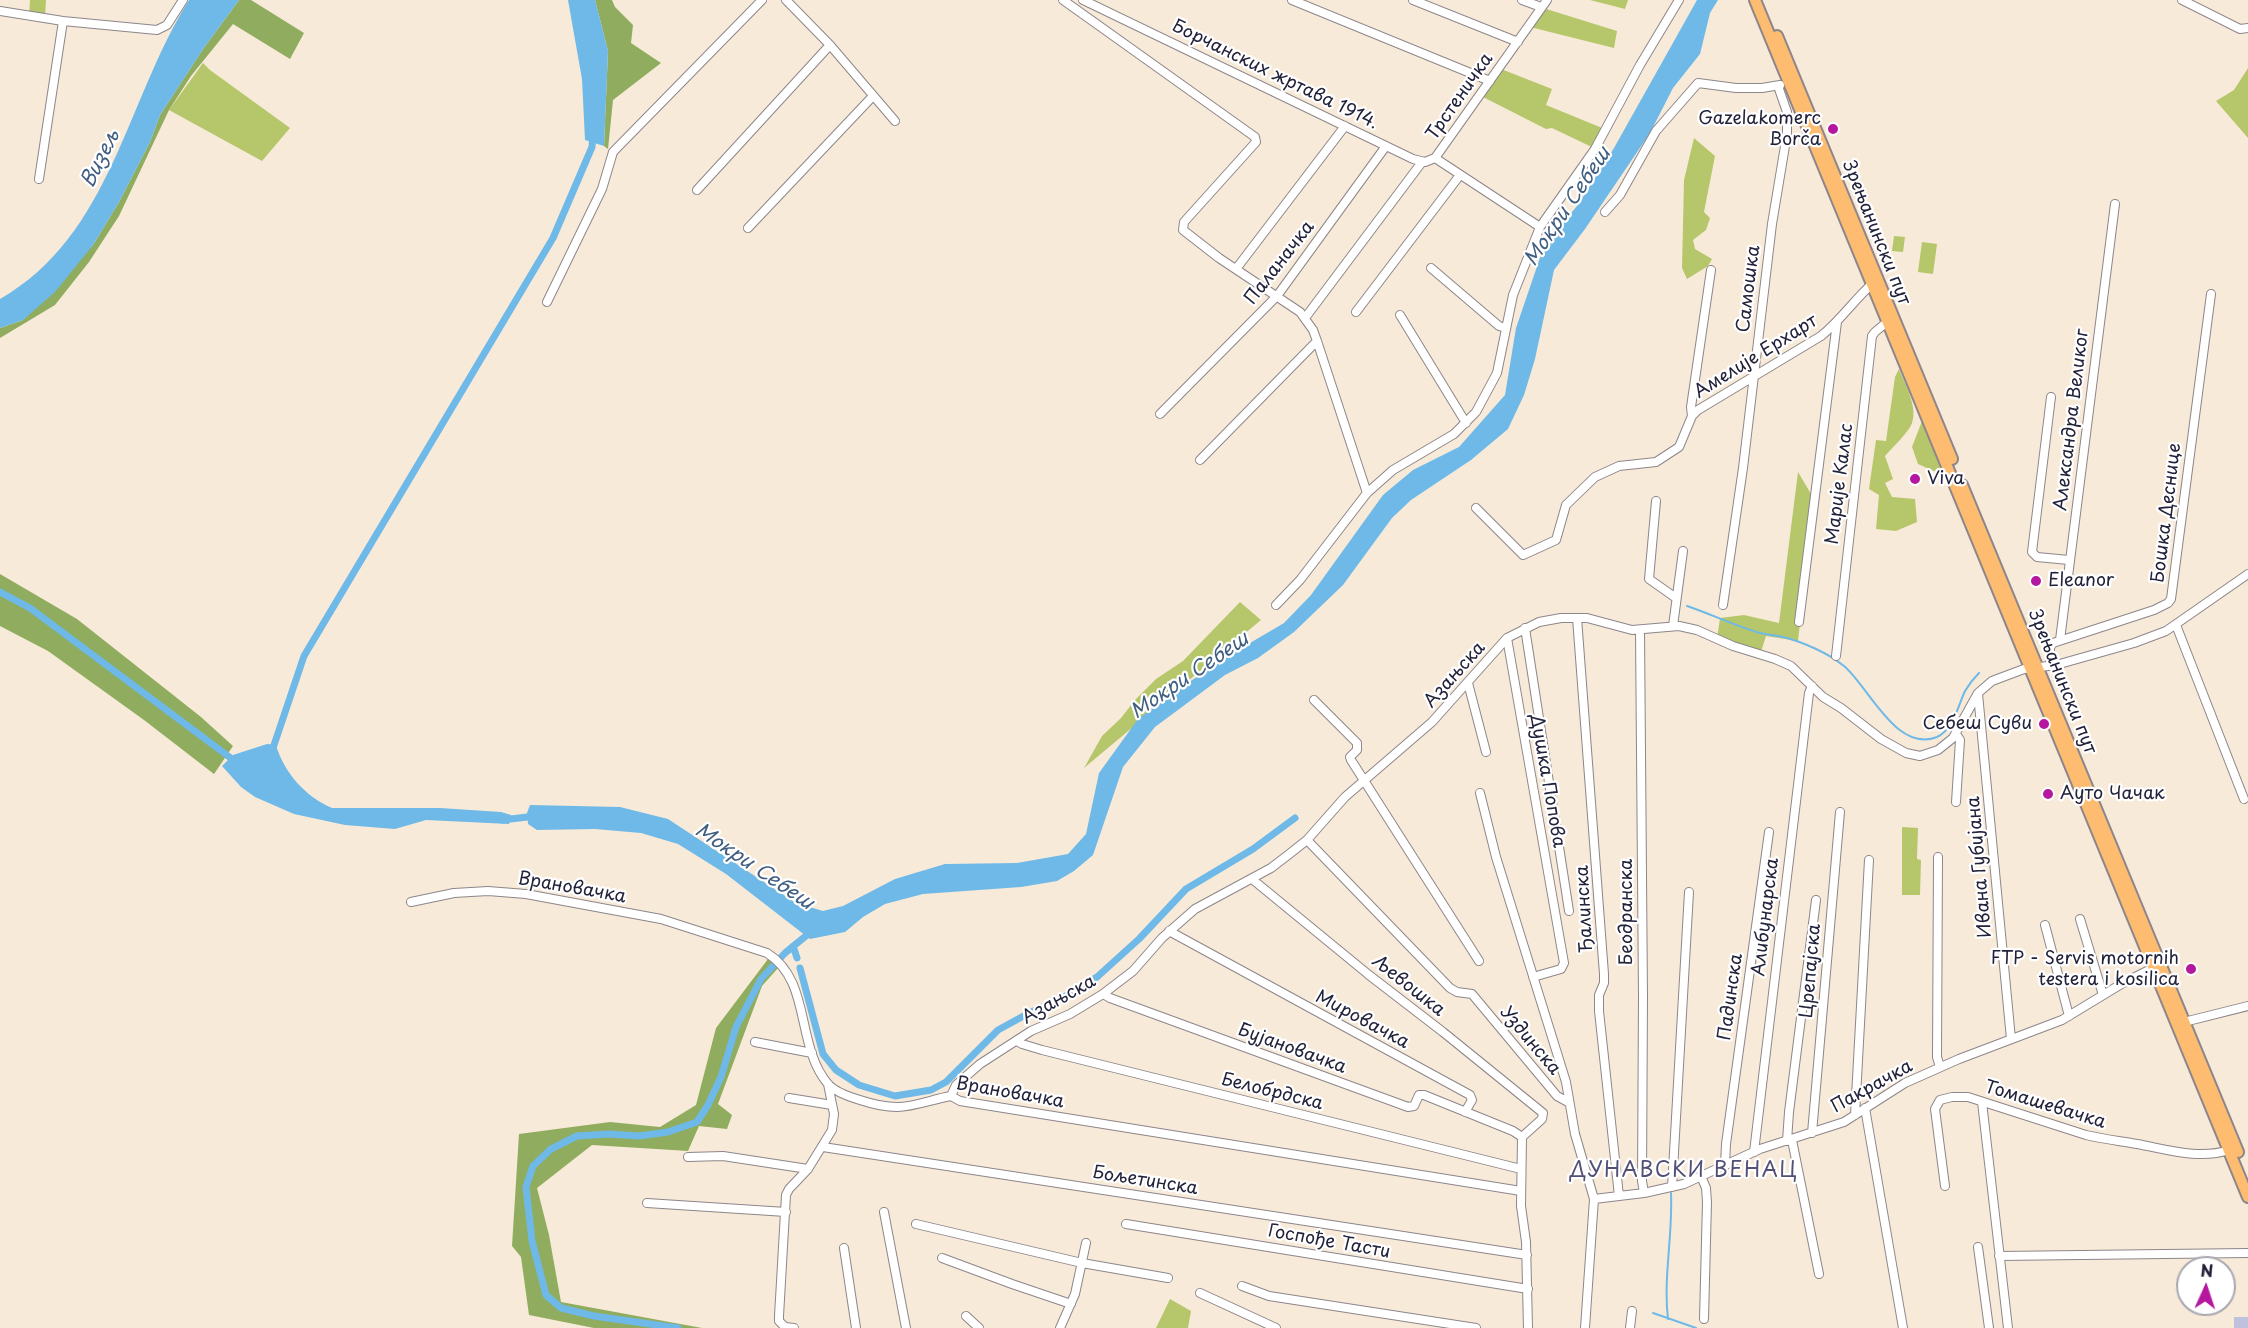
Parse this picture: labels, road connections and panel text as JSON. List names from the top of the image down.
{
  "streets": {
    "main road": ["Зрењанински пут"],
    "street": [
      "Борчанских жртава 1914.",
      "Трстеничка",
      "Паланачка",
      "Самошка",
      "Амелије Ерхарт",
      "Александра Великог",
      "Марије Калас",
      "Бошка Деснице",
      "Азањска",
      "Душка Попова",
      "Ивана Губијана",
      "Врановачка",
      "Ђалинска",
      "Беодранска",
      "Алибунарска",
      "Црепајска",
      "Љевошка",
      "Падинска",
      "Мировачка",
      "Уздинска",
      "Бујановачка",
      "Пакрачка",
      "Белобрдска",
      "Томашевачка",
      "Бољетинска",
      "Госпође Тасти"
    ]
  },
  "crossings": [
    ["Борчанских жртава 1914.", "Трстеничка"],
    ["Борчанских жртава 1914.", "Паланачка"],
    ["Зрењанински пут", "Самошка"],
    ["Зрењанински пут", "Амелије Ерхарт"],
    ["Зрењанински пут", "Александра Великог"],
    ["Зрењанински пут", "Марије Калас"],
    ["Зрењанински пут", "Бошка Деснице"],
    ["Зрењанински пут", "Азањска"],
    ["Зрењанински пут", "Пакрачка"],
    ["Зрењанински пут", "Томашевачка"],
    ["Самошка", "Амелије Ерхарт"],
    ["Александра Великог", "Бошка Деснице"],
    ["Азањска", "Душка Попова"],
    ["Азањска", "Ивана Губијана"],
    ["Азањска", "Врановачка"],
    ["Азањска", "Ђалинска"],
    ["Азањска", "Беодранска"],
    ["Азањска", "Алибунарска"],
    ["Азањска", "Љевошка"],
    ["Азањска", "Мировачка"],
    ["Азањска", "Уздинска"],
    ["Азањска", "Бујановачка"],
    ["Азањска", "Белобрдска"],
    ["Ивана Губијана", "Пакрачка"],
    ["Ђалинска", "Пакрачка"],
    ["Беодранска", "Пакрачка"],
    ["Алибунарска", "Пакрачка"],
    ["Црепајска", "Пакрачка"],
    ["Падинска", "Пакрачка"],
    ["Мировачка", "Бујановачка"]
  ],
  "districts": ["ДУНАВСКИ ВЕНАЦ"],
  "water": ["Визељ", "Мокри Себеш"],
  "places": [
    "Gazelakomerc Borča",
    "Viva",
    "Eleanor",
    "Себеш Суви",
    "Ауто Чачак",
    "FTP - Servis motornih testera i kosilica"
  ],
  "north": "top"
}
